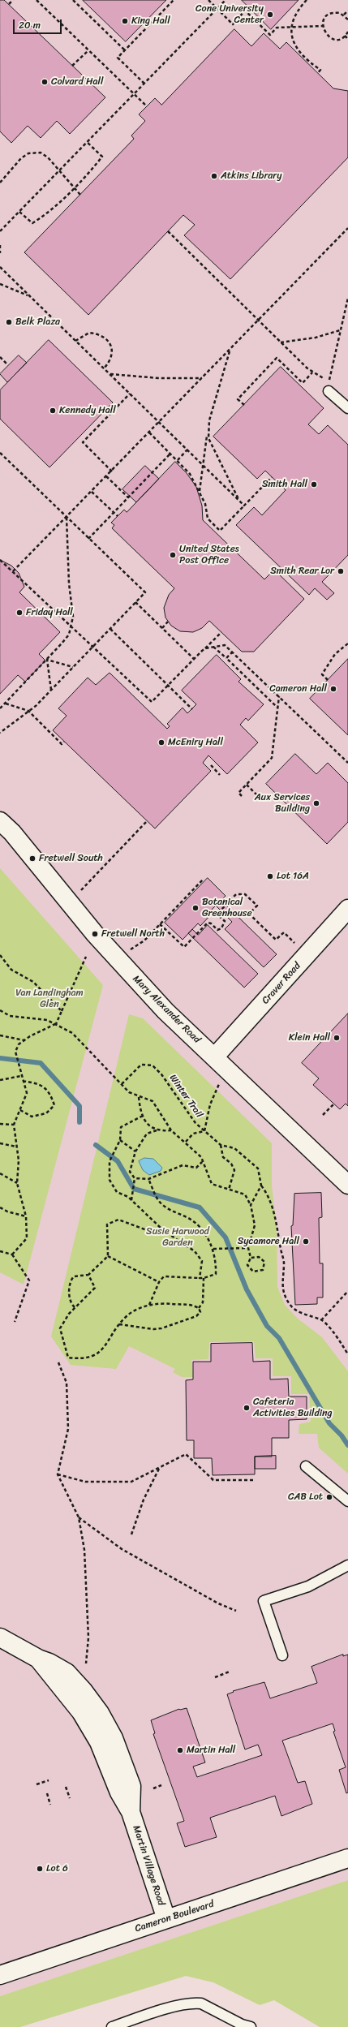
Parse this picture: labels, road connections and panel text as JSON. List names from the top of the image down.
{
  "streets": {
    "street": [
      "Craver Road",
      "Mary Alexander Road",
      "Martin Village Road",
      "Cameron Boulevard"
    ],
    "path": ["Winter Trail"]
  },
  "crossings": [
    ["Craver Road", "Mary Alexander Road"],
    ["Martin Village Road", "Cameron Boulevard"]
  ],
  "parks": ["Van Landingham Glen", "Susie Harwood Garden"],
  "places": [
    "Cone University Center",
    "King Hall",
    "Colvard Hall",
    "Atkins Library",
    "Belk Plaza",
    "Kennedy Hall",
    "Smith Hall",
    "United States Post Office",
    "Smith Rear Lor",
    "Friday Hall",
    "Cameron Hall",
    "McEniry Hall",
    "Aux Services Building",
    "Fretwell South",
    "Lot 16A",
    "Botanical Greenhouse",
    "Fretwell North",
    "Klein Hall",
    "Sycamore Hall",
    "Cafeteria Activities Building",
    "CAB Lot",
    "Martin Hall",
    "Lot 6"
  ],
  "scale_bar": "20 m"
}
